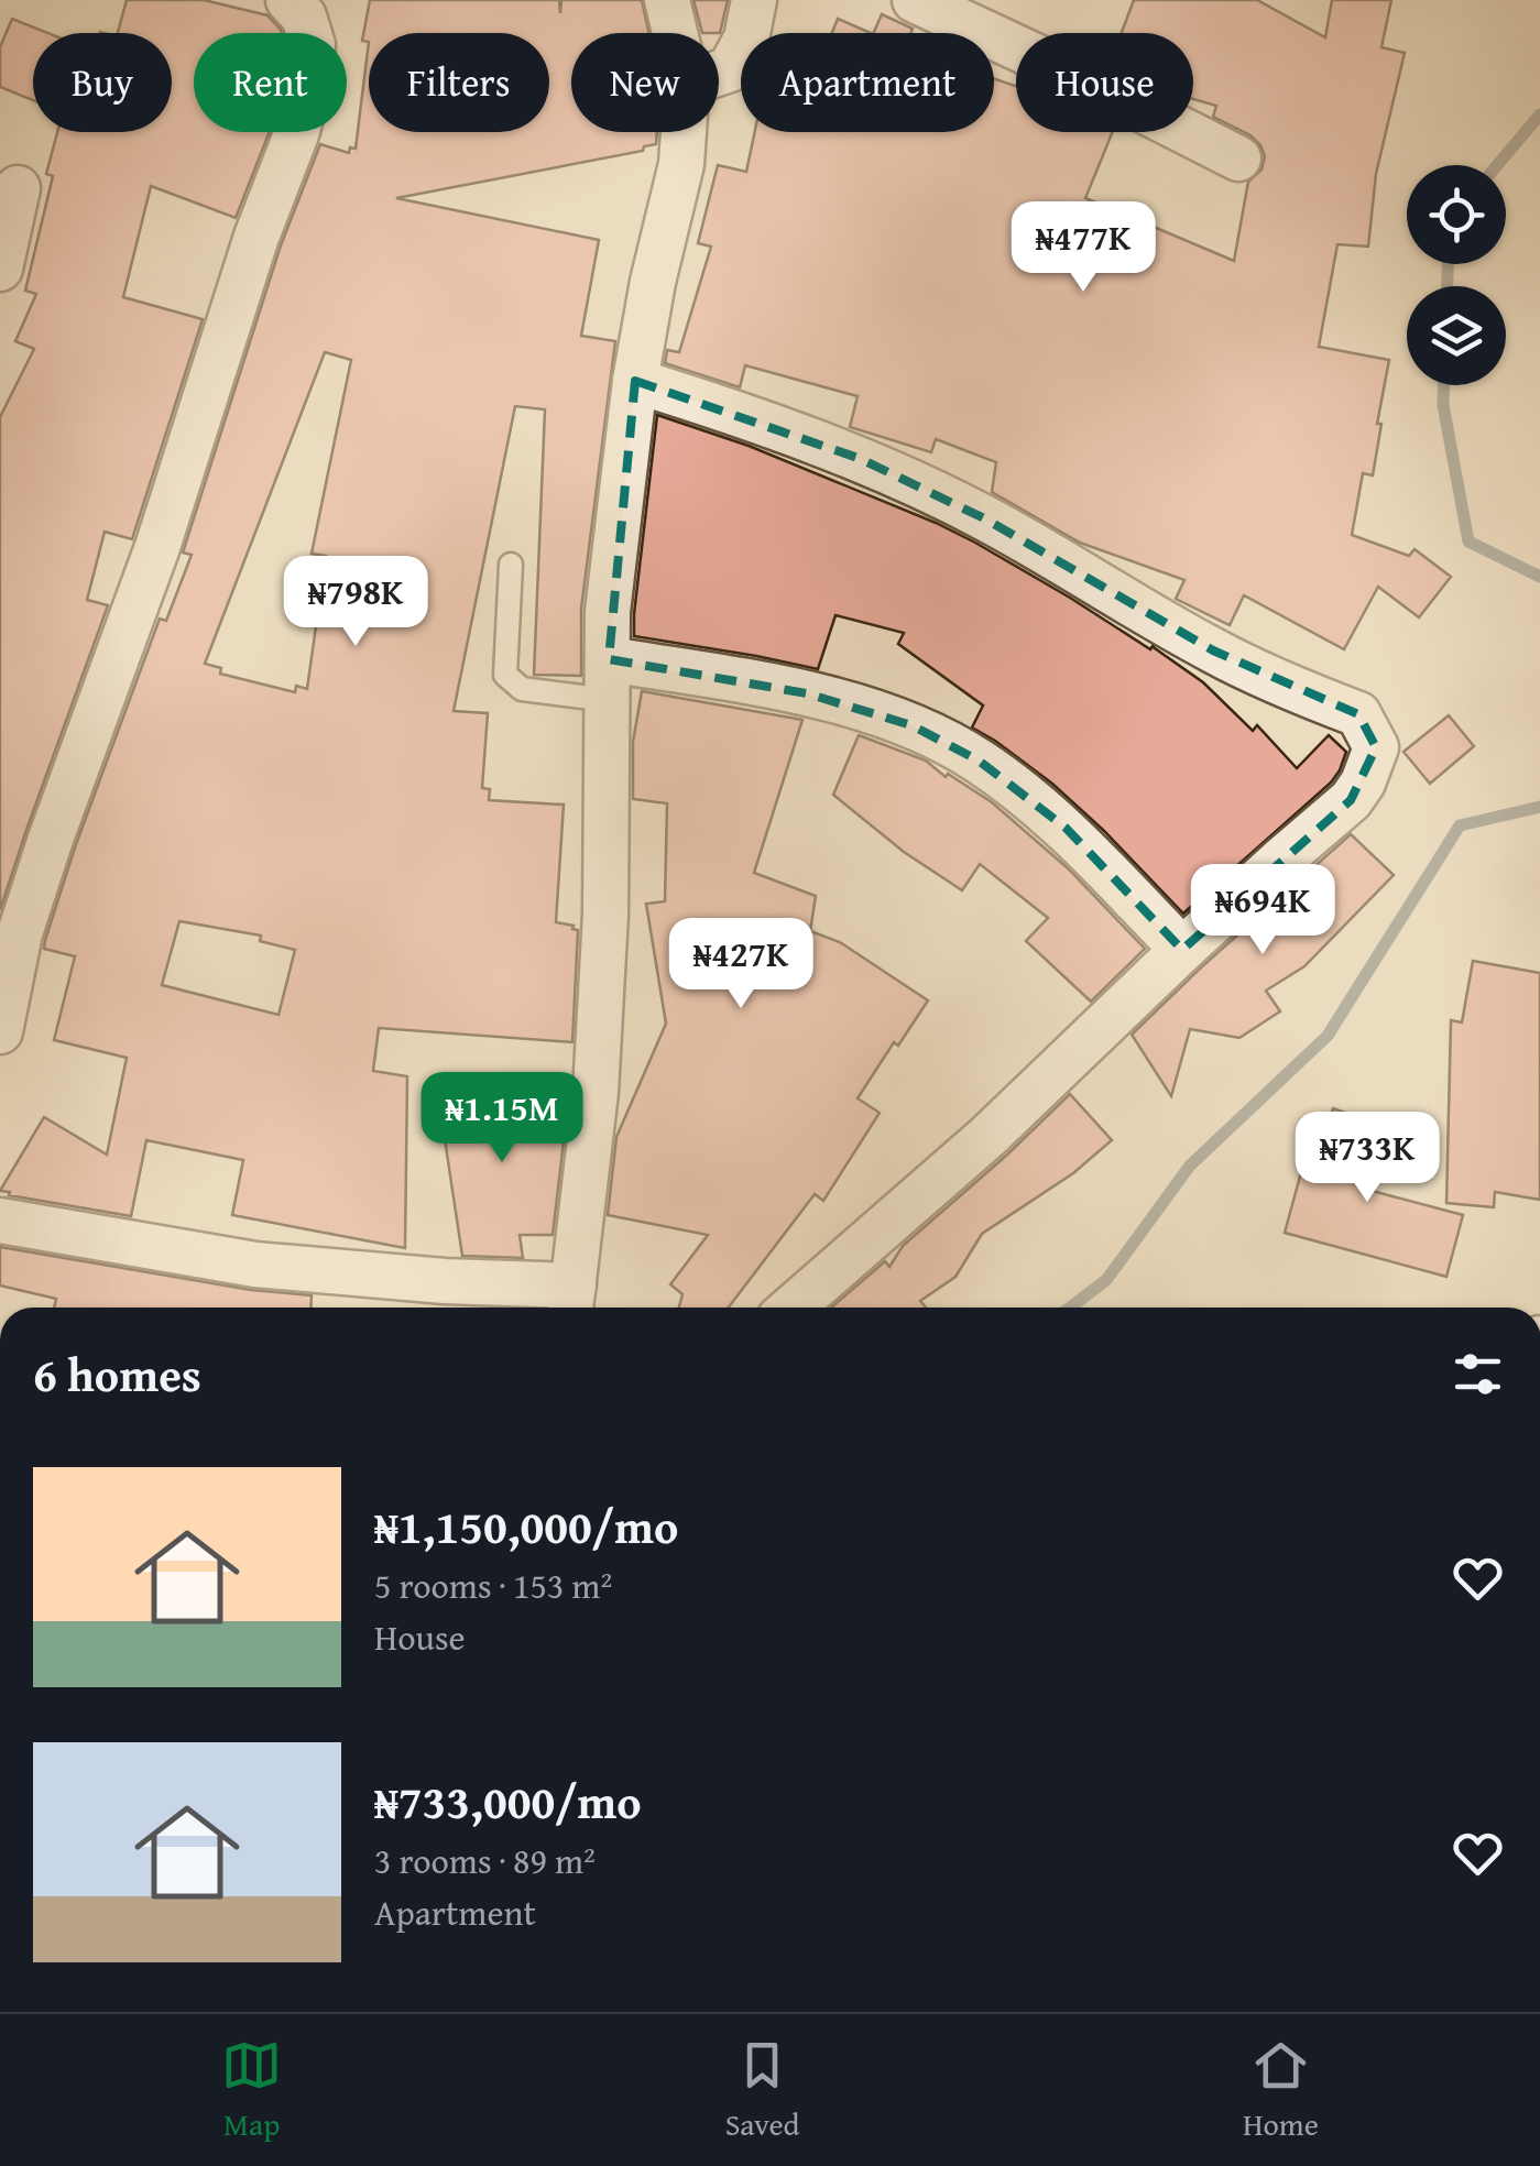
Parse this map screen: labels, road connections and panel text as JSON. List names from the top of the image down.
{
  "page": {
    "chip": [
      "Buy",
      "Rent",
      "Filters",
      "New",
      "Apartment",
      "House"
    ],
    "price": [
      "₦477K",
      "₦798K",
      "₦694K",
      "₦427K",
      "₦1.15M",
      "₦733K"
    ],
    "heading": "6 homes",
    "list": [
      {
        "name": "₦1,150,000/mo",
        "note": "5 rooms · 153 m² · House"
      },
      {
        "name": "₦733,000/mo",
        "note": "3 rooms · 89 m² · Apartment"
      }
    ],
    "tabs": ["Map", "Saved", "Home"]
  }
}
